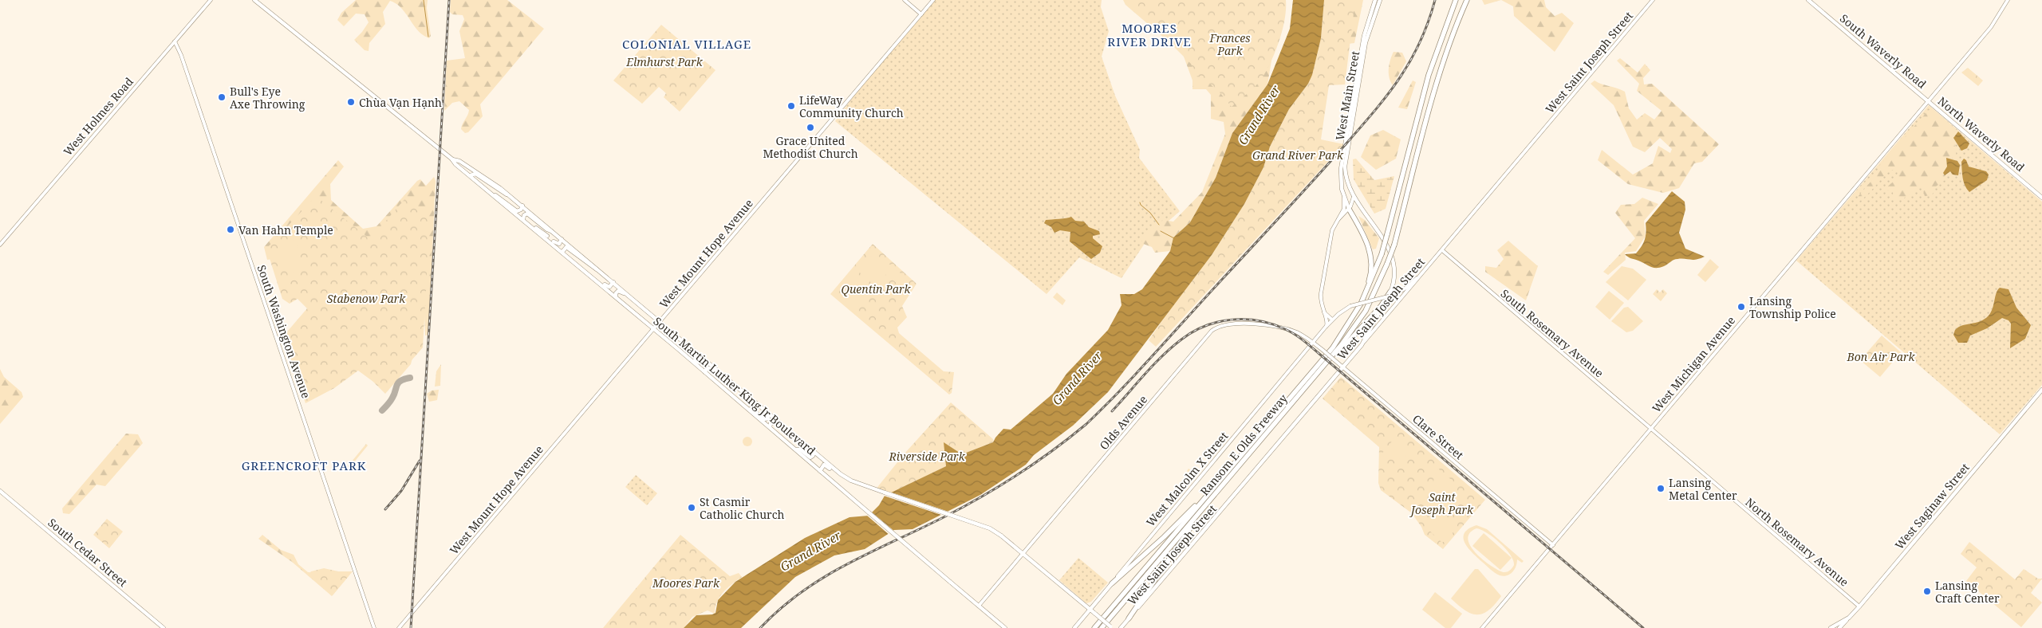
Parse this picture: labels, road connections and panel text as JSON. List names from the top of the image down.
{
  "streets": {
    "highway": ["Ransom E Olds Freeway"],
    "main road": [
      "South Waverly Road",
      "West Saint Joseph Street",
      "West Main Street",
      "North Waverly Road",
      "South Martin Luther King Jr Boulevard",
      "West Malcolm X Street",
      "West Saginaw Street",
      "South Cedar Street"
    ],
    "street": [
      "West Holmes Road",
      "West Mount Hope Avenue",
      "South Washington Avenue",
      "South Rosemary Avenue",
      "West Michigan Avenue",
      "Olds Avenue",
      "Clare Street",
      "North Rosemary Avenue"
    ]
  },
  "crossings": [
    ["South Waverly Road", "North Waverly Road"],
    ["South Waverly Road", "West Michigan Avenue"],
    ["West Saint Joseph Street", "South Rosemary Avenue"],
    ["West Saint Joseph Street", "Clare Street"],
    ["West Holmes Road", "South Washington Avenue"],
    ["North Waverly Road", "West Michigan Avenue"],
    ["West Mount Hope Avenue", "South Martin Luther King Jr Boulevard"],
    ["South Rosemary Avenue", "West Michigan Avenue"],
    ["South Rosemary Avenue", "North Rosemary Avenue"],
    ["West Michigan Avenue", "Clare Street"],
    ["West Michigan Avenue", "North Rosemary Avenue"],
    ["South Martin Luther King Jr Boulevard", "Olds Avenue"],
    ["South Martin Luther King Jr Boulevard", "West Malcolm X Street"],
    ["Olds Avenue", "Clare Street"],
    ["Olds Avenue", "West Malcolm X Street"],
    ["Clare Street", "West Malcolm X Street"],
    ["West Saginaw Street", "North Rosemary Avenue"]
  ],
  "districts": ["MOORES RIVER DRIVE", "COLONIAL VILLAGE", "GREENCROFT PARK"],
  "water": ["Grand River"],
  "parks": [
    "Frances Park",
    "Elmhurst Park",
    "Grand River Park",
    "Quentin Park",
    "Stabenow Park",
    "Bon Air Park",
    "Riverside Park",
    "Saint Joseph Park",
    "Moores Park"
  ],
  "places": [
    "Bull's Eye Axe Throwing",
    "Chùa Vạn Hạnh",
    "LifeWay Community Church",
    "Grace United Methodist Church",
    "Van Hahn Temple",
    "Lansing Township Police",
    "Lansing Metal Center",
    "St Casmir Catholic Church",
    "Lansing Craft Center"
  ]
}
